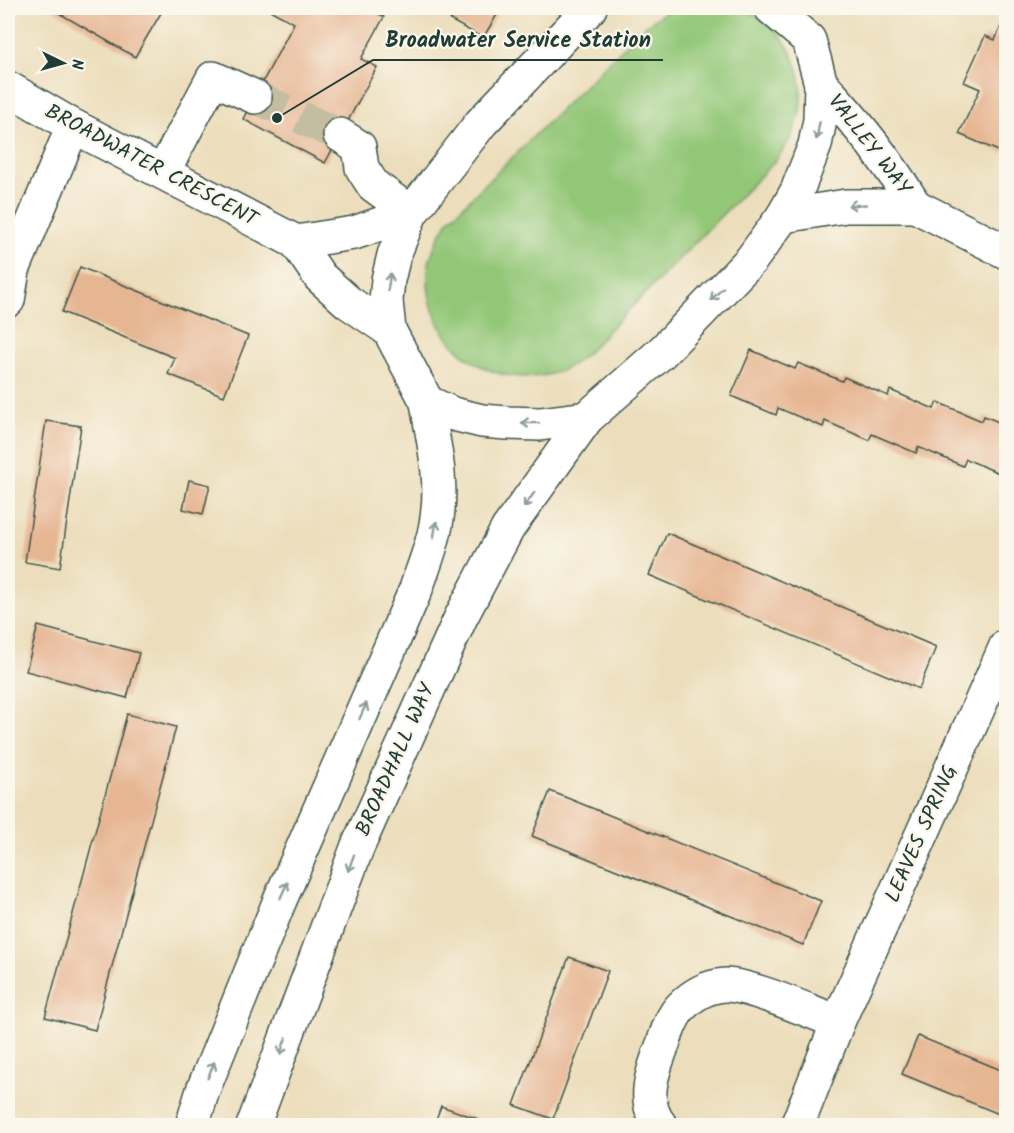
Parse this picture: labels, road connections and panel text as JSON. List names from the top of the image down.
{
  "streets": {
    "main road": [
      "VALLEY WAY",
      "BROADWATER CRESCENT",
      "BROADHALL WAY",
      "LEAVES SPRING"
    ]
  },
  "crossings": [
    ["VALLEY WAY", "BROADHALL WAY"]
  ],
  "places": ["Broadwater Service Station"],
  "north": "right"
}
